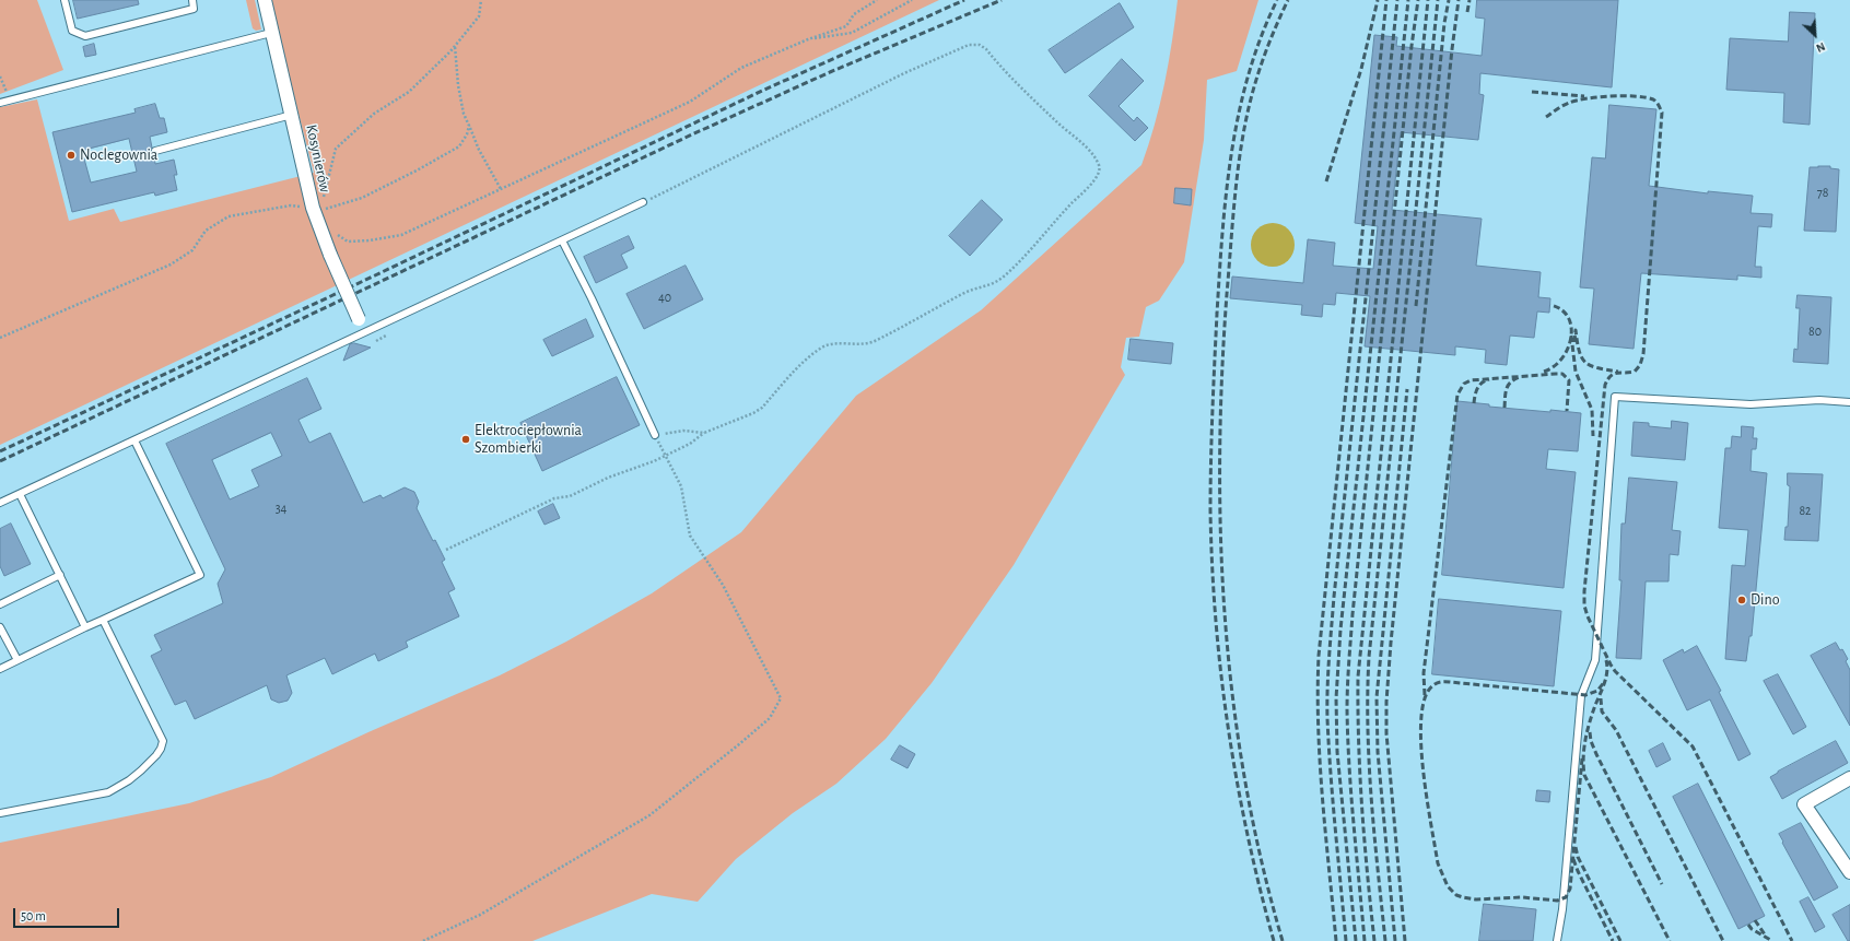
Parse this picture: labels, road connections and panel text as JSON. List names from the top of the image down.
{
  "streets": {
    "street": ["Kosynierów"]
  },
  "places": ["Noclegownia", "Elektrociepłownia Szombierki", "Dino"],
  "house_numbers": [
    "78",
    "40",
    "80",
    "34",
    "82"
  ],
  "scale_bar": "50 m",
  "north": "bottom right"
}
